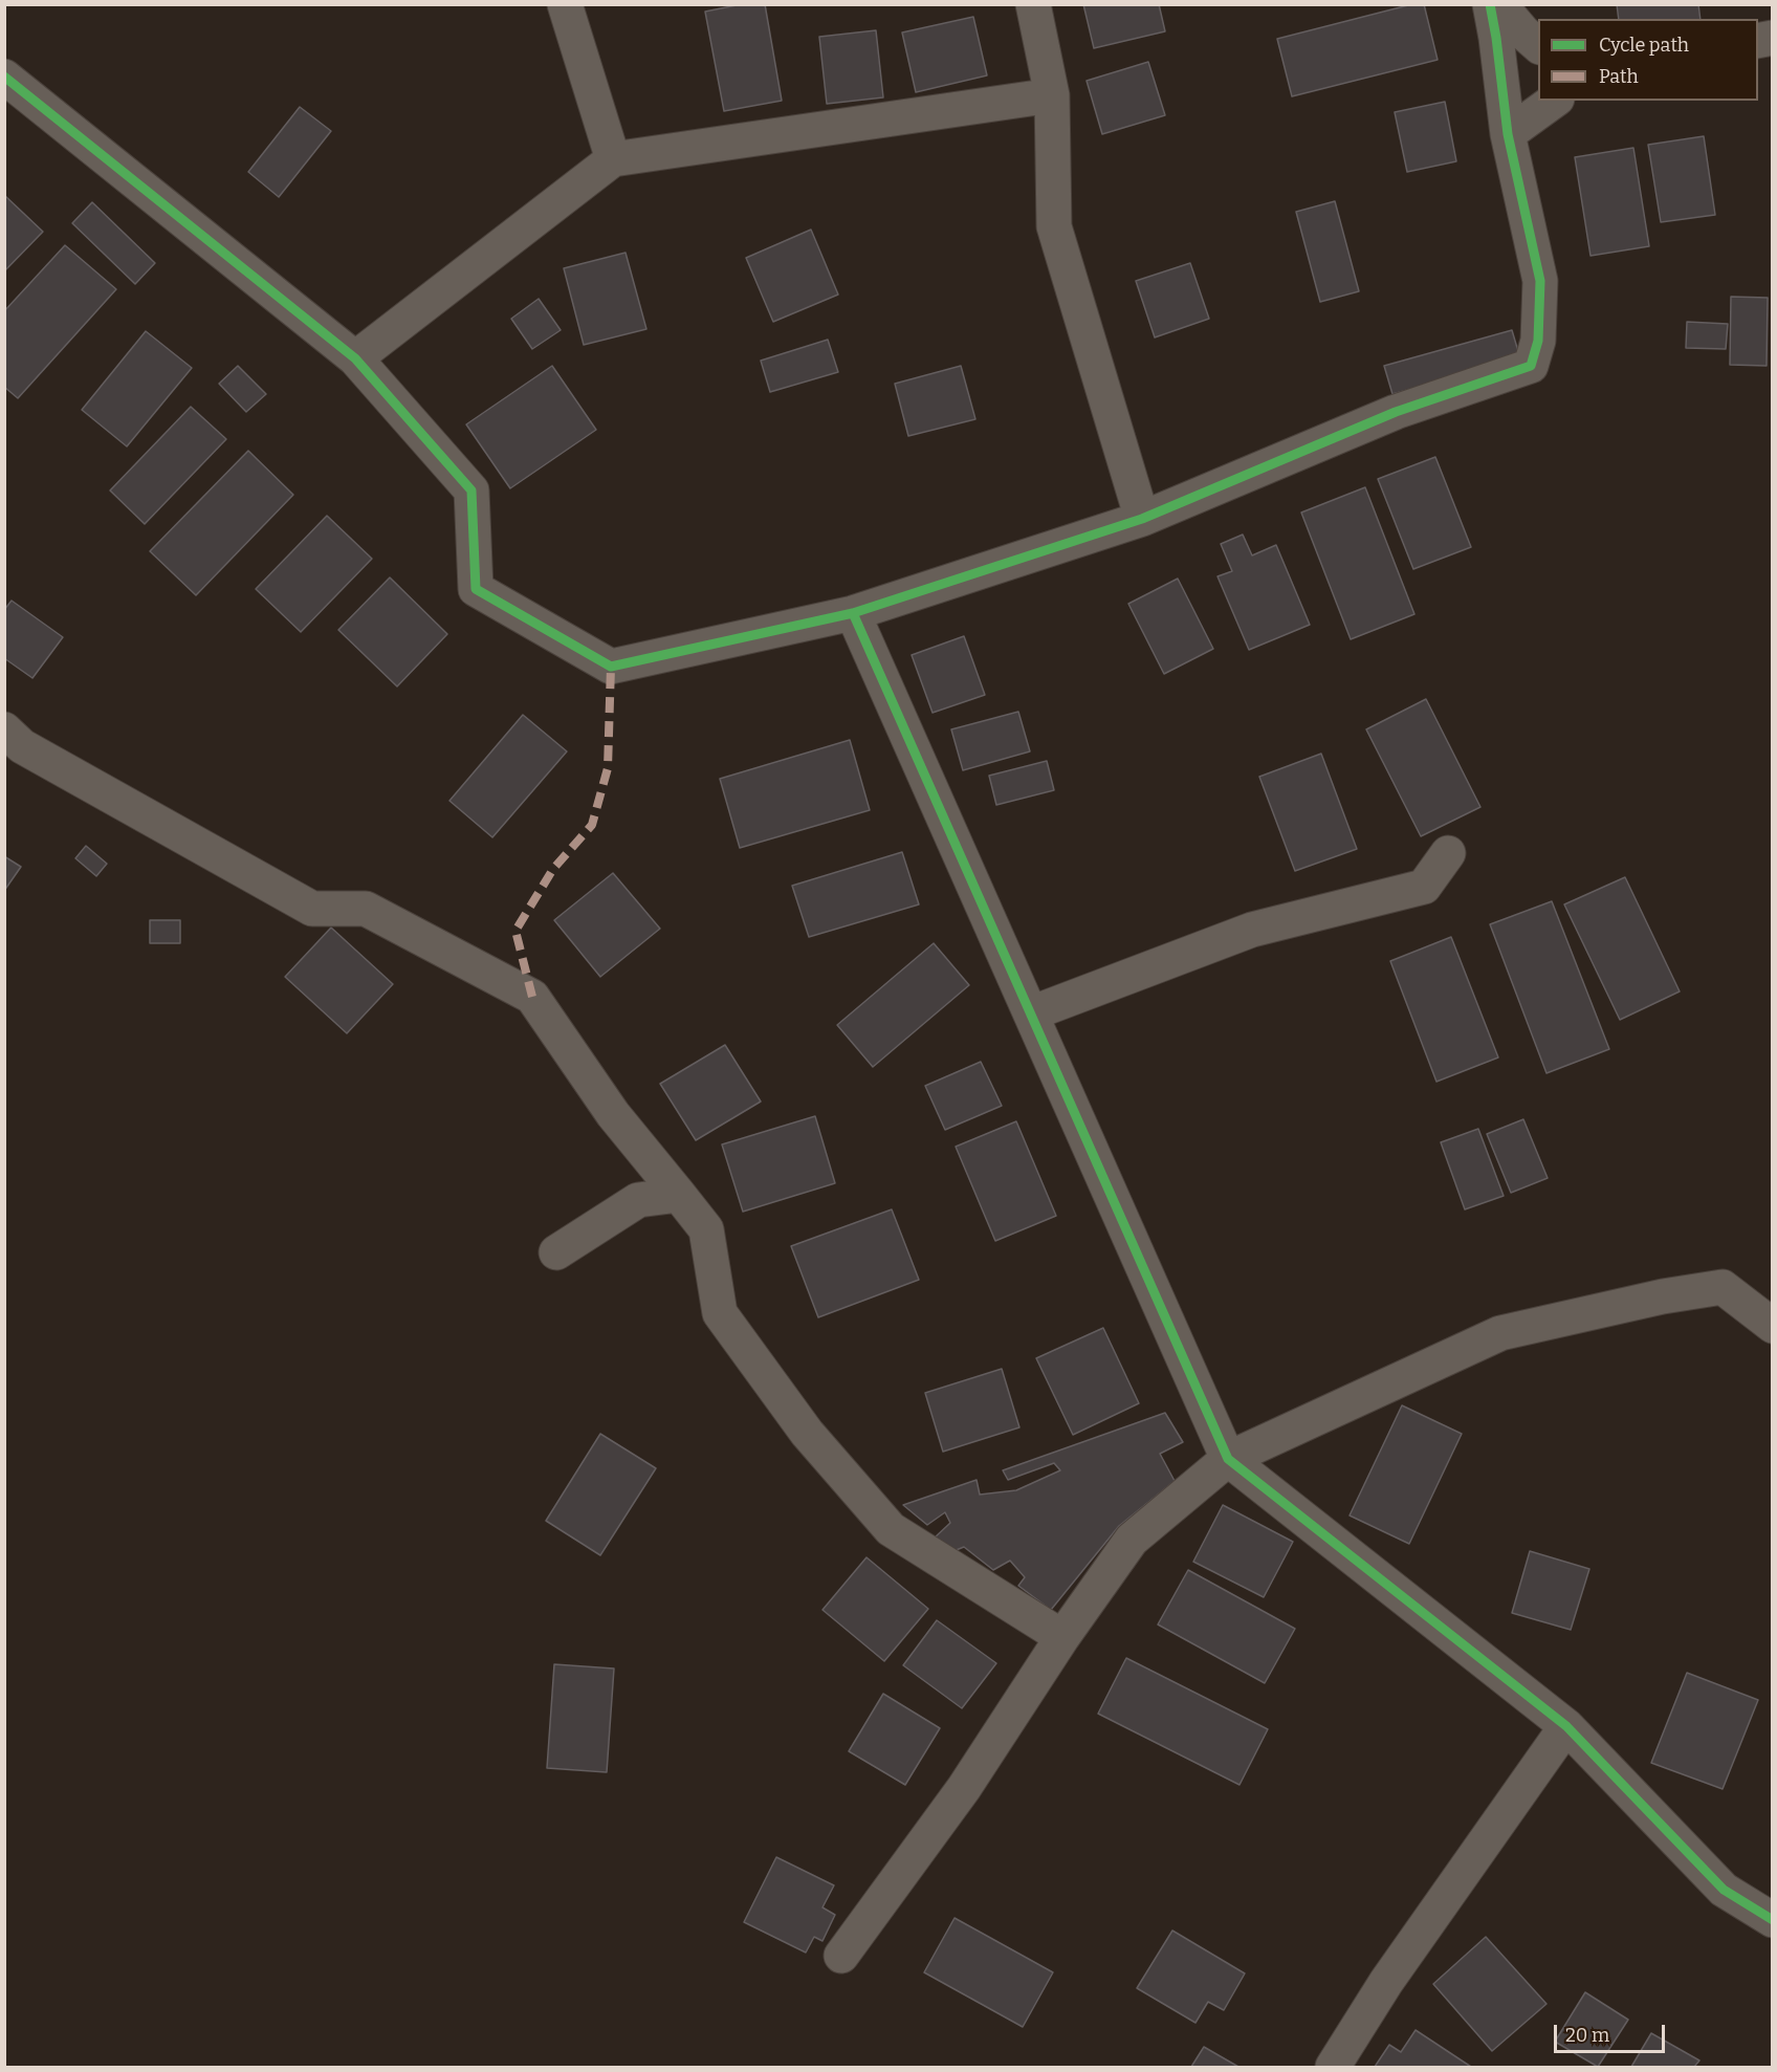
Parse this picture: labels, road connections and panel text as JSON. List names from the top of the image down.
{
  "legend": ["Cycle path", "Path"],
  "scale_bar": "20 m"
}
